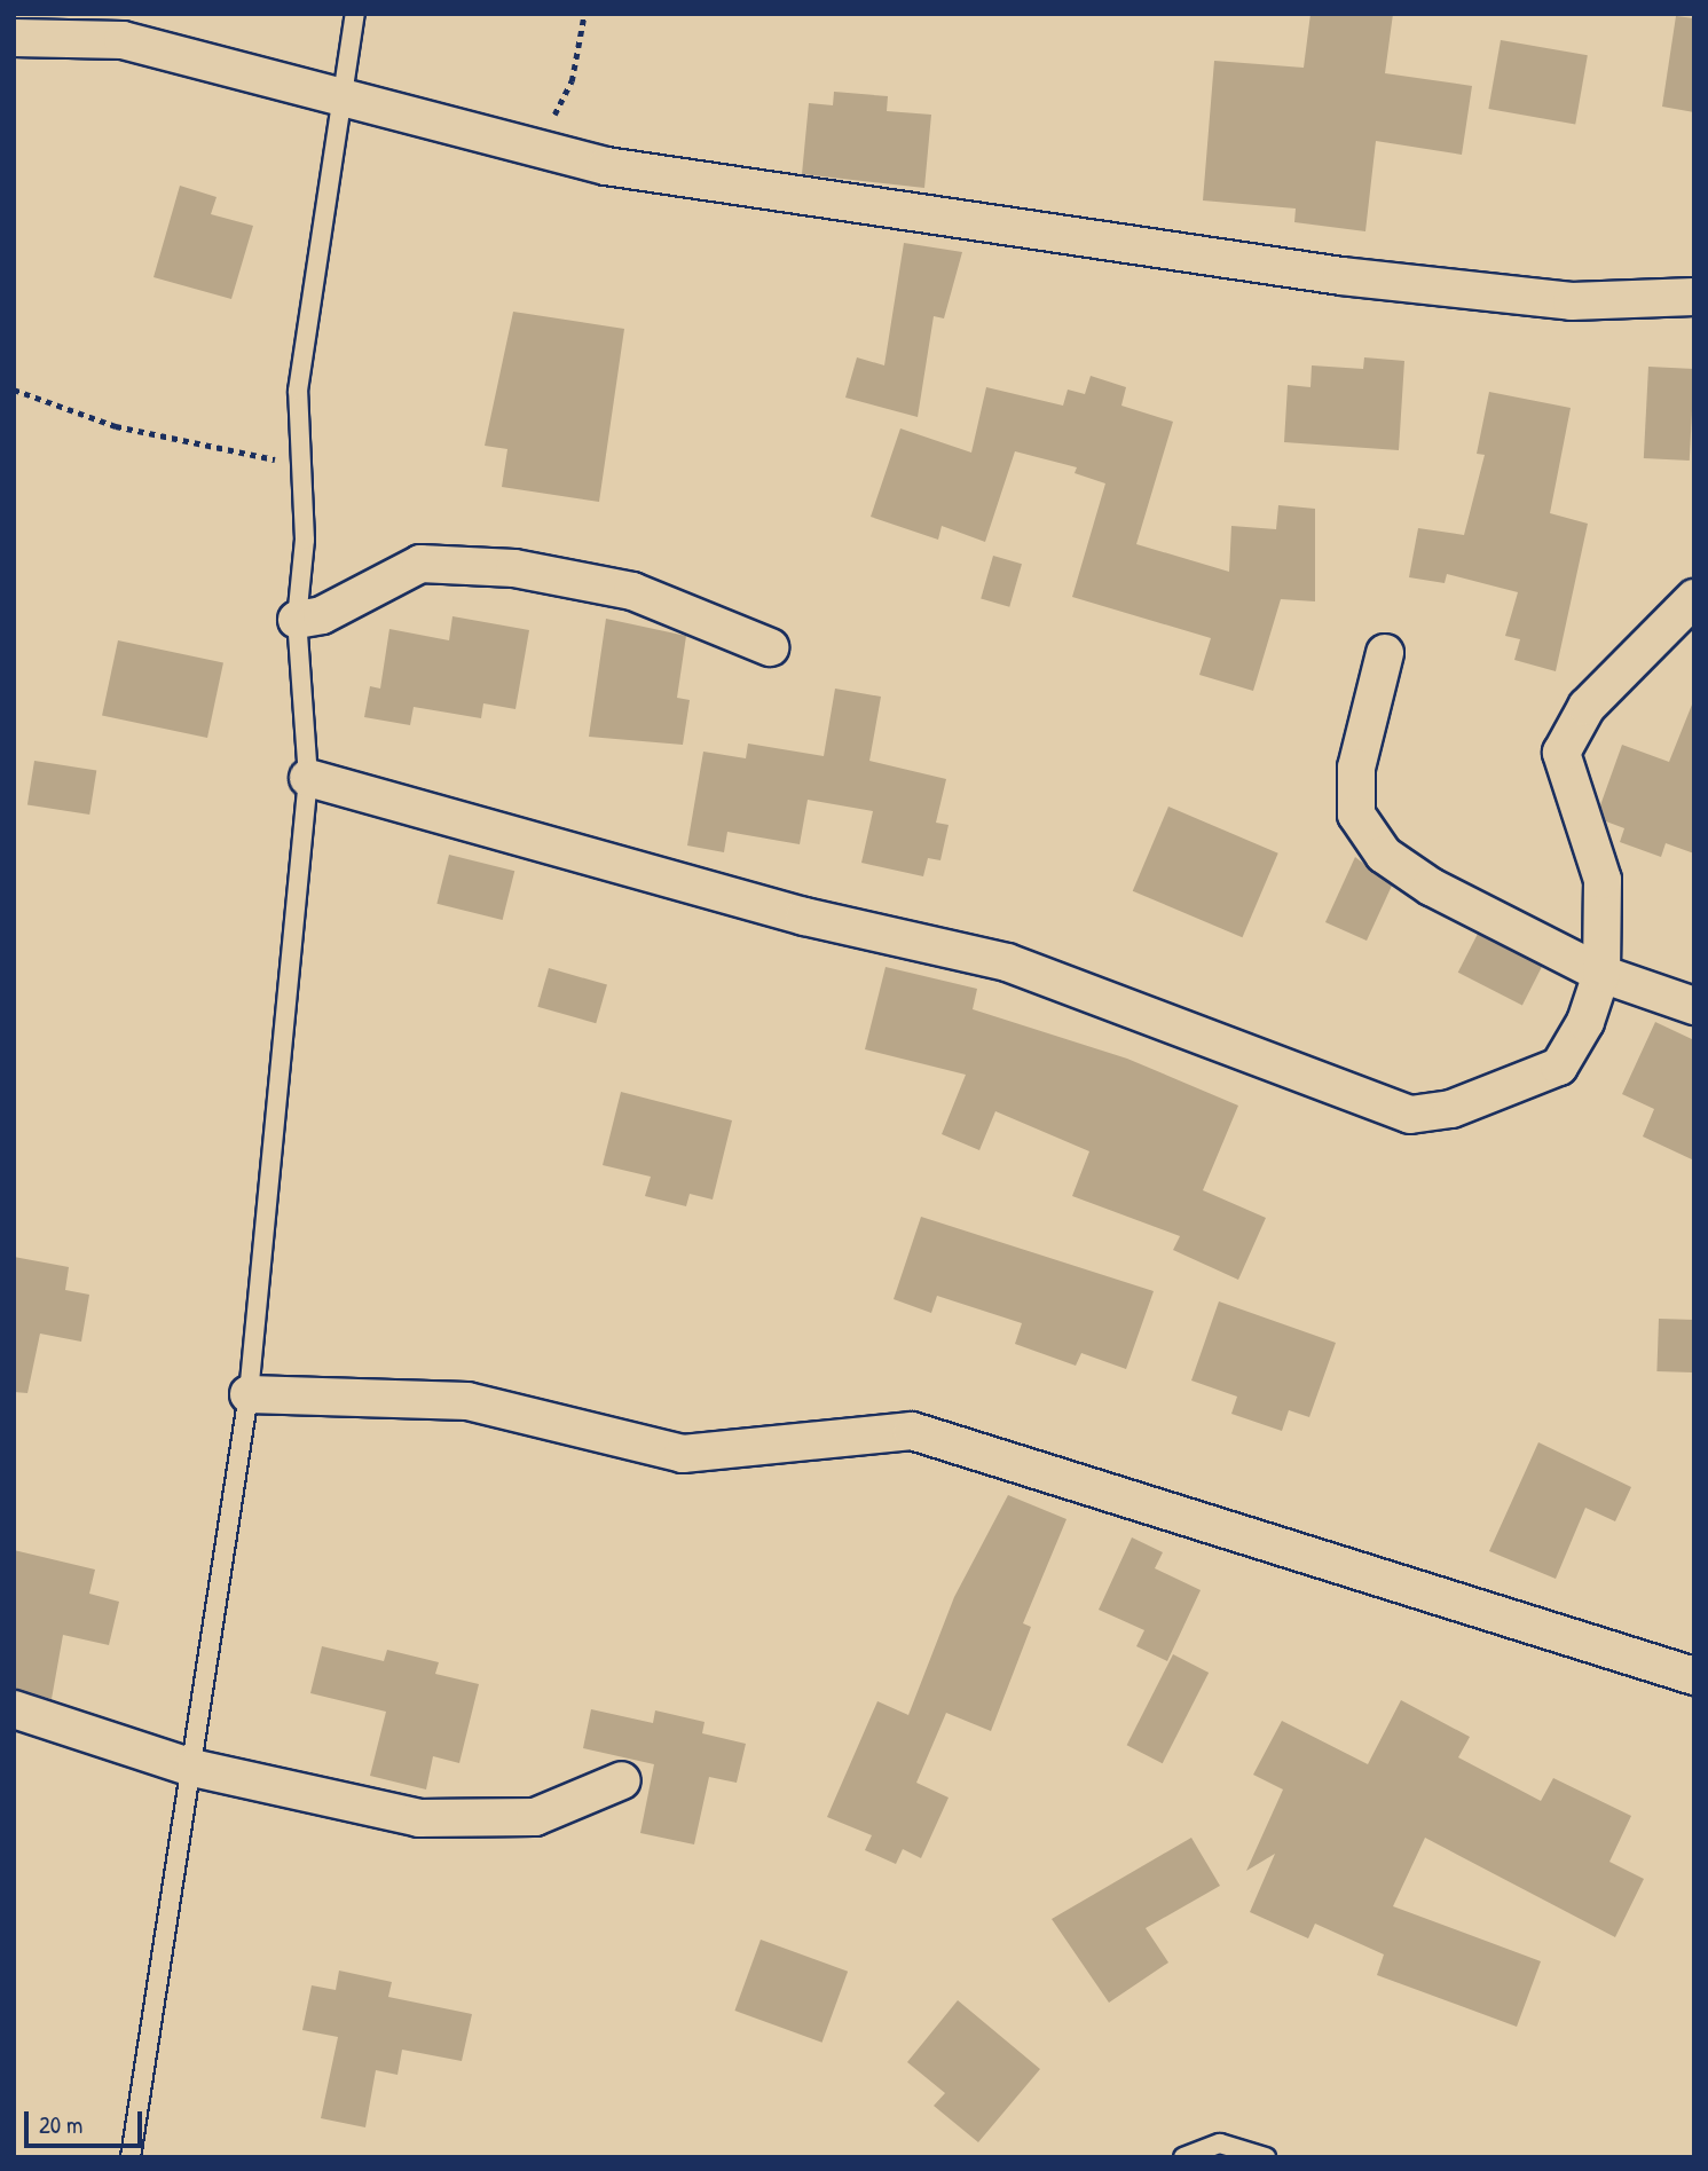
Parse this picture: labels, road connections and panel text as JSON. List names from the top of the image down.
{
  "scale_bar": "20 m"
}
